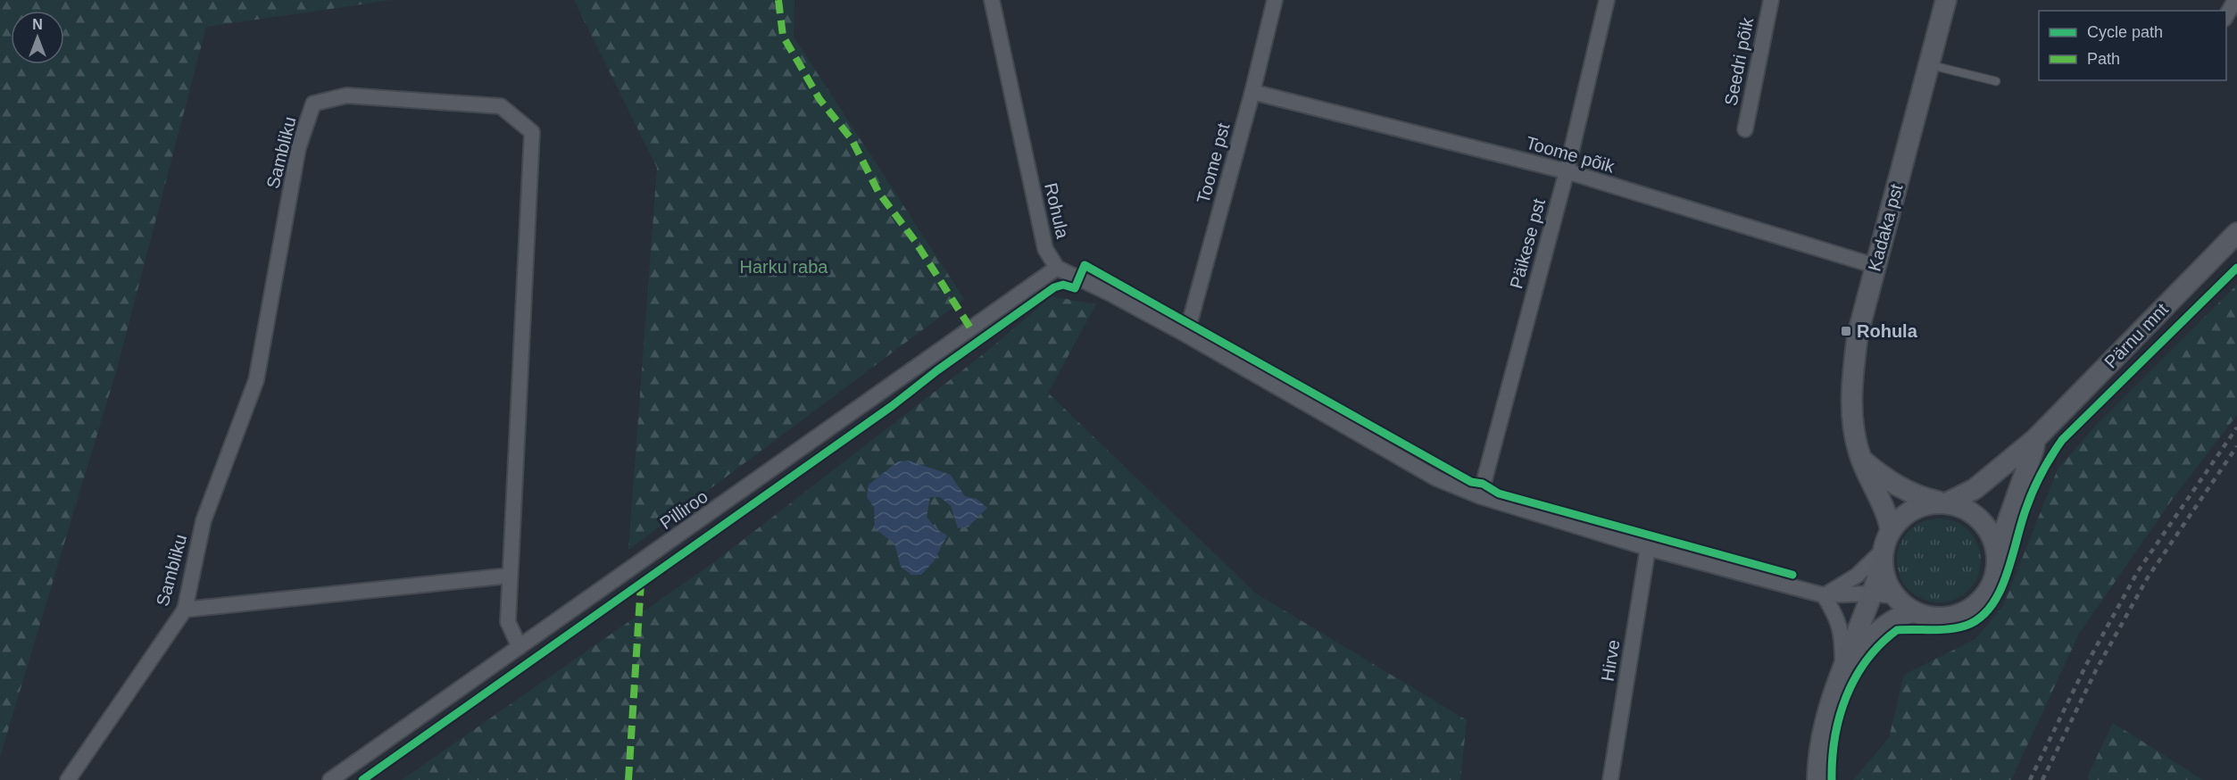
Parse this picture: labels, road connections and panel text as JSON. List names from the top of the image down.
{
  "streets": {
    "main road": ["Kadaka pst", "Pärnu mnt"],
    "street": [
      "Seedri põik",
      "Sambliku",
      "Toome põik",
      "Toome pst",
      "Rohula",
      "Päikese pst",
      "Pilliroo",
      "Hirve"
    ]
  },
  "crossings": [
    ["Sambliku", "Pilliroo"],
    ["Toome põik", "Toome pst"],
    ["Toome põik", "Kadaka pst"],
    ["Toome põik", "Päikese pst"],
    ["Rohula", "Pilliroo"],
    ["Kadaka pst", "Pärnu mnt"]
  ],
  "parks": ["Harku raba"],
  "places": {
    "transit": ["Rohula"]
  },
  "legend": ["Cycle path", "Path"],
  "north": "top"
}
